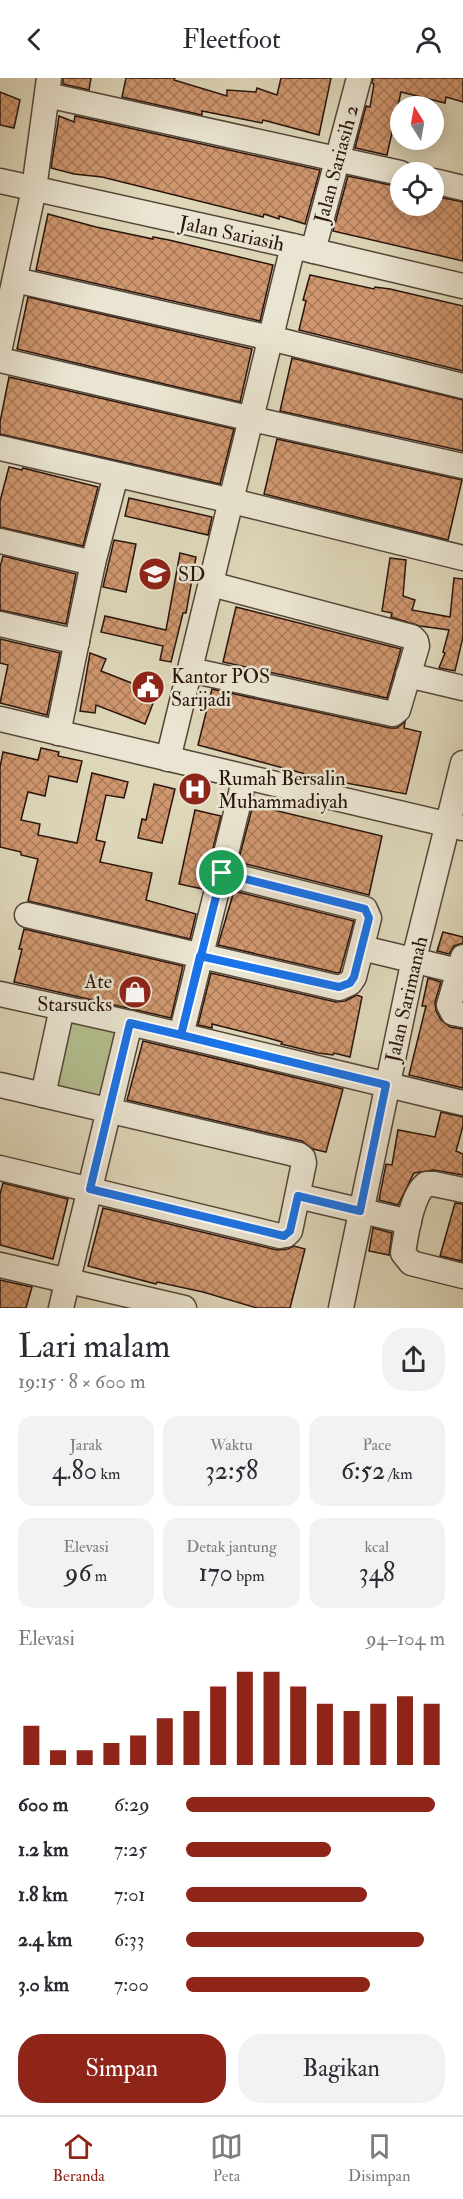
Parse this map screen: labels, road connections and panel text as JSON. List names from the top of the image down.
{
  "streets": {
    "street": ["Jalan Sariasih 2", "Jalan Sariasih", "Jalan Sarimanah"]
  },
  "crossings": [
    ["Jalan Sariasih 2", "Jalan Sariasih"]
  ],
  "places": {
    "school or university": ["SD"],
    "public building": ["Kantor POS Sarijadi"],
    "hospital": ["Rumah Bersalin Muhammadiyah"],
    "shop": ["Ate Starsucks"]
  },
  "north": "top",
  "page": {
    "header": "Fleetfoot",
    "heading": ["Lari malam", "19:15 · 8 × 600 m"],
    "stats": [
      ["Jarak", "4.80 km"],
      ["Waktu", "32:58"],
      ["Pace", "6:52 /km"],
      ["Elevasi", "96 m"],
      ["Detak jantung", "170 bpm"],
      ["kcal", "348"]
    ],
    "chart": ["Elevasi", "94–104 m"],
    "list": [
      {
        "name": "600 m",
        "note": "6:29"
      },
      {
        "name": "1.2 km",
        "note": "7:25"
      },
      {
        "name": "1.8 km",
        "note": "7:01"
      },
      {
        "name": "2.4 km",
        "note": "6:33"
      },
      {
        "name": "3.0 km",
        "note": "7:00"
      }
    ],
    "buttons": ["Simpan", "Bagikan"],
    "tabs": ["Beranda", "Peta", "Disimpan"]
  }
}
